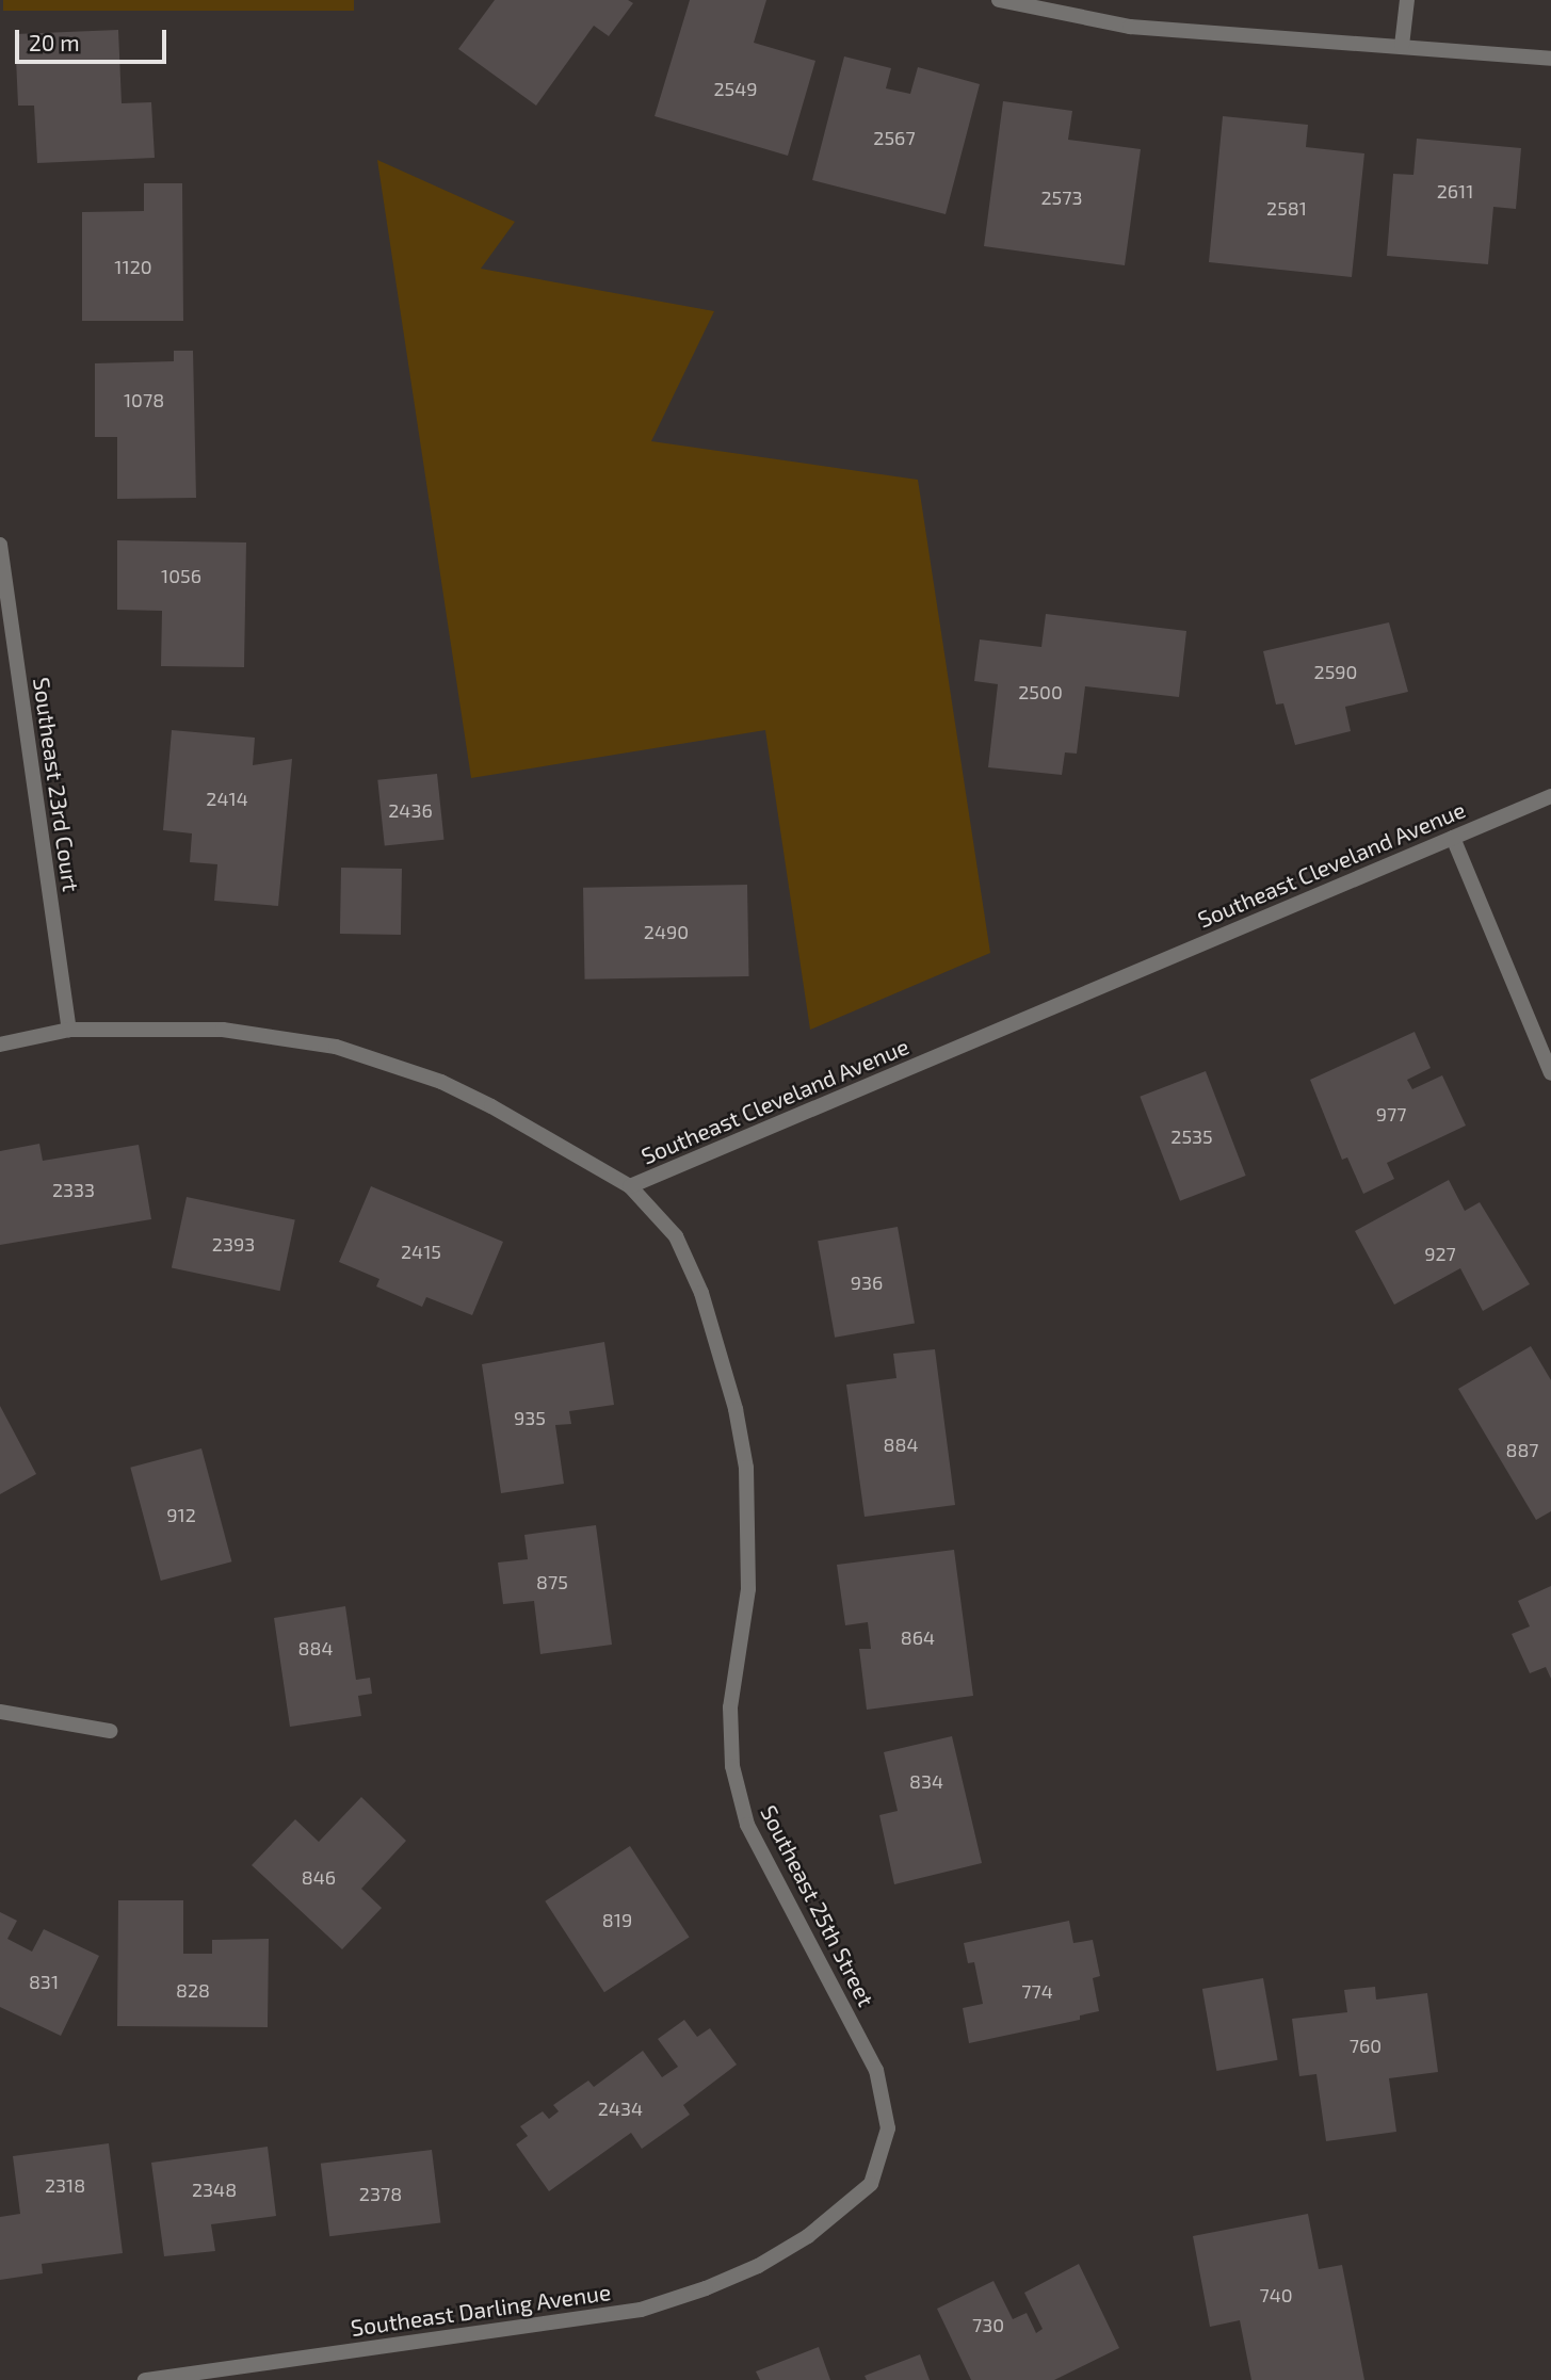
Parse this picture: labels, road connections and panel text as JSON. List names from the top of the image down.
{
  "streets": {
    "street": [
      "Southeast 23rd Court",
      "Southeast Cleveland Avenue",
      "Southeast 25th Street",
      "Southeast Darling Avenue"
    ]
  },
  "crossings": [
    ["Southeast 23rd Court", "Southeast Cleveland Avenue"],
    ["Southeast Cleveland Avenue", "Southeast 25th Street"],
    ["Southeast 25th Street", "Southeast Darling Avenue"]
  ],
  "house_numbers": [
    "2549",
    "2567",
    "2611",
    "2573",
    "2581",
    "1120",
    "1078",
    "1056",
    "2590",
    "2500",
    "2414",
    "2436",
    "2490",
    "977",
    "2535",
    "2333",
    "2393",
    "2415",
    "927",
    "936",
    "935",
    "884",
    "887",
    "912",
    "875",
    "864",
    "884",
    "834",
    "846",
    "819",
    "831",
    "828",
    "774",
    "760",
    "2434",
    "2318",
    "2348",
    "2378",
    "740",
    "730"
  ],
  "scale_bar": "20 m"
}
